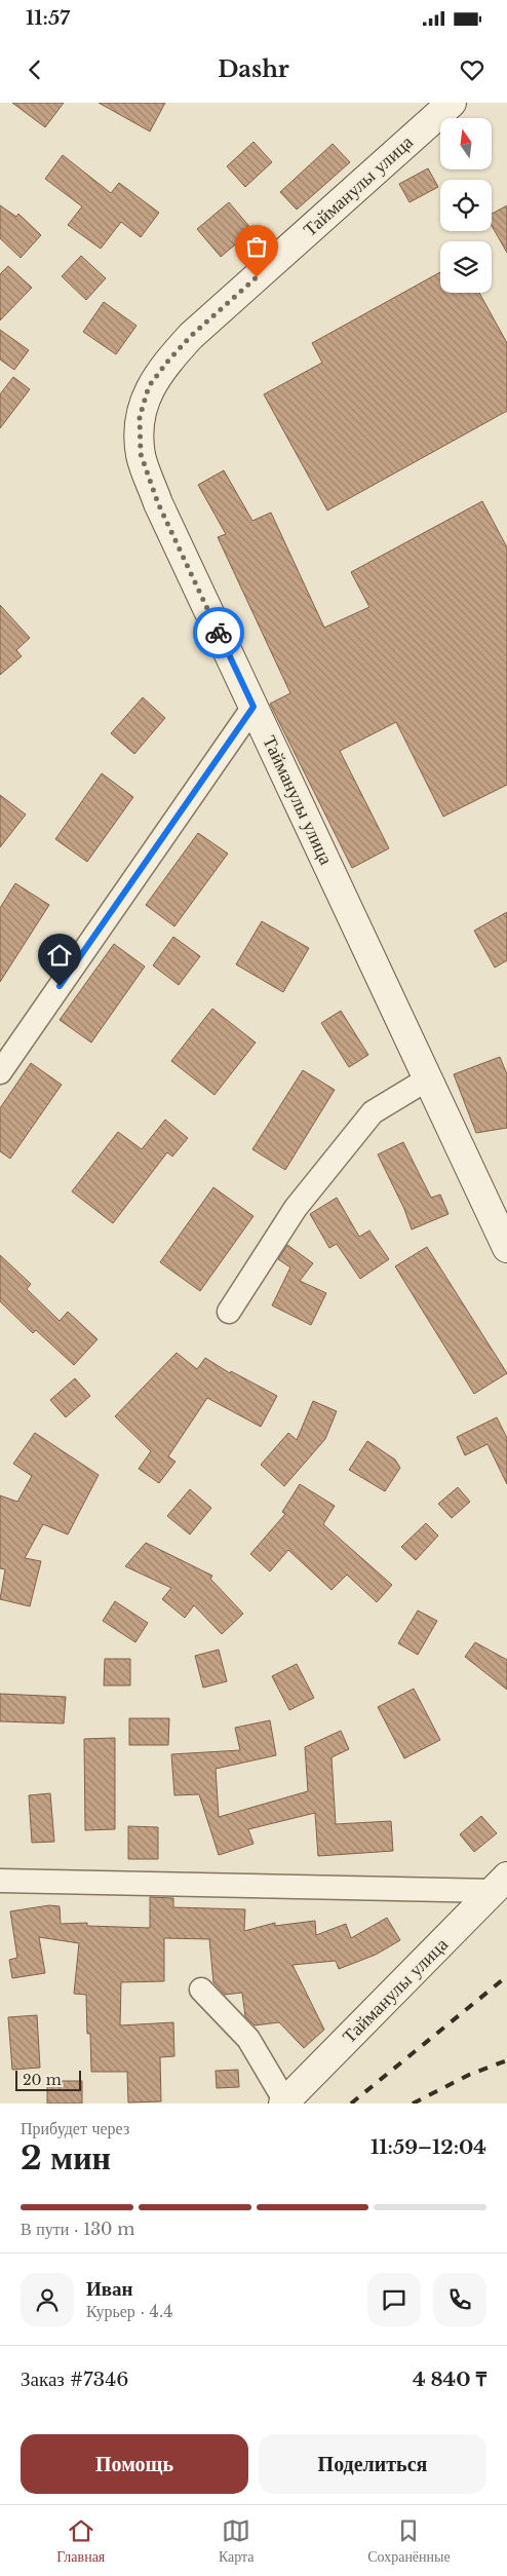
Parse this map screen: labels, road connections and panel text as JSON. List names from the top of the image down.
{
  "streets": {
    "street": ["Тайманулы улица"]
  },
  "scale_bar": "20 m",
  "north": "top",
  "page": {
    "status": "11:57",
    "header": "Dashr",
    "scale": "20 m",
    "heading": ["2 мин", "Прибудет через", "11:59–12:04"],
    "panel": [
      "Иван",
      "Курьер · 4.4",
      "Заказ #7346",
      "4 840 ₸"
    ],
    "bar": "В пути · 130 m",
    "buttons": ["Помощь", "Поделиться"],
    "tabs": ["Главная", "Карта", "Сохранённые"]
  }
}
